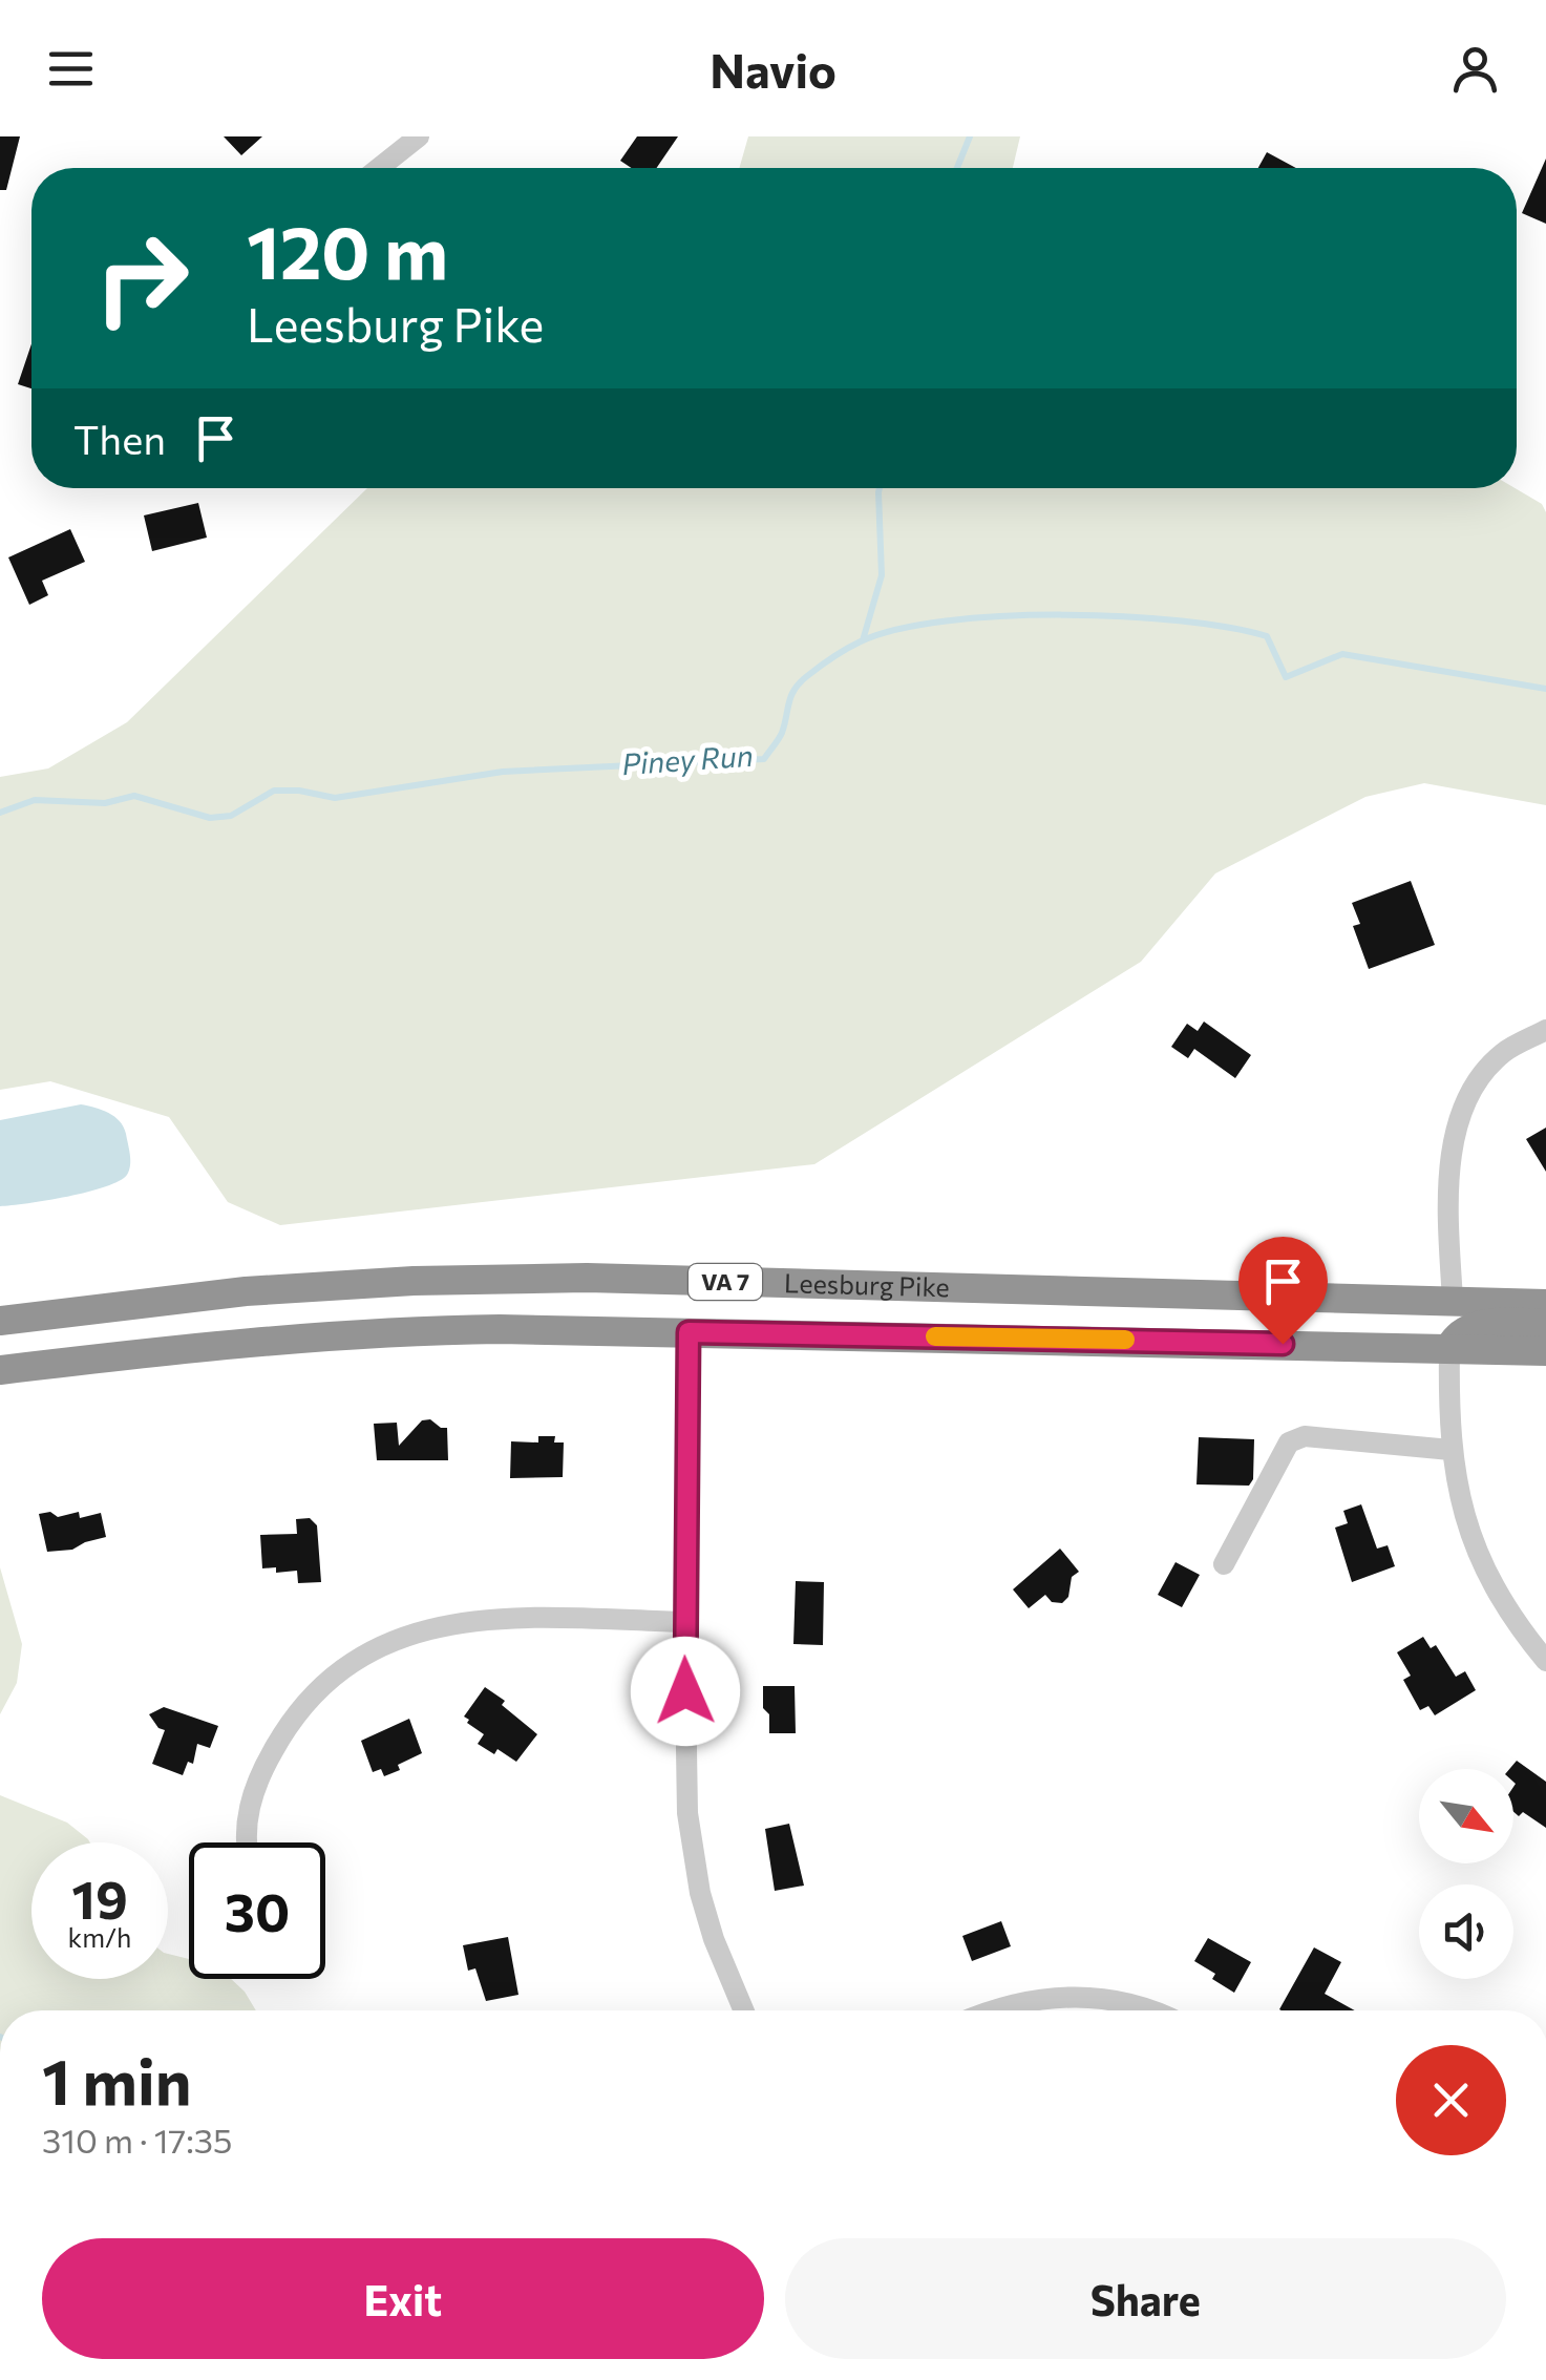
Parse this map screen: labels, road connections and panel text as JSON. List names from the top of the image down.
{
  "streets": {
    "highway": ["VA 7", "Leesburg Pike"]
  },
  "water": ["Piney Run"],
  "north": "bottom right",
  "page": {
    "header": "Navio",
    "turn": ["120 m", "Leesburg Pike"],
    "then": "Then",
    "speed": "19 km/h",
    "limit": "30",
    "heading": ["1 min", "310 m · 17:35"],
    "buttons": ["Exit", "Share"]
  }
}
